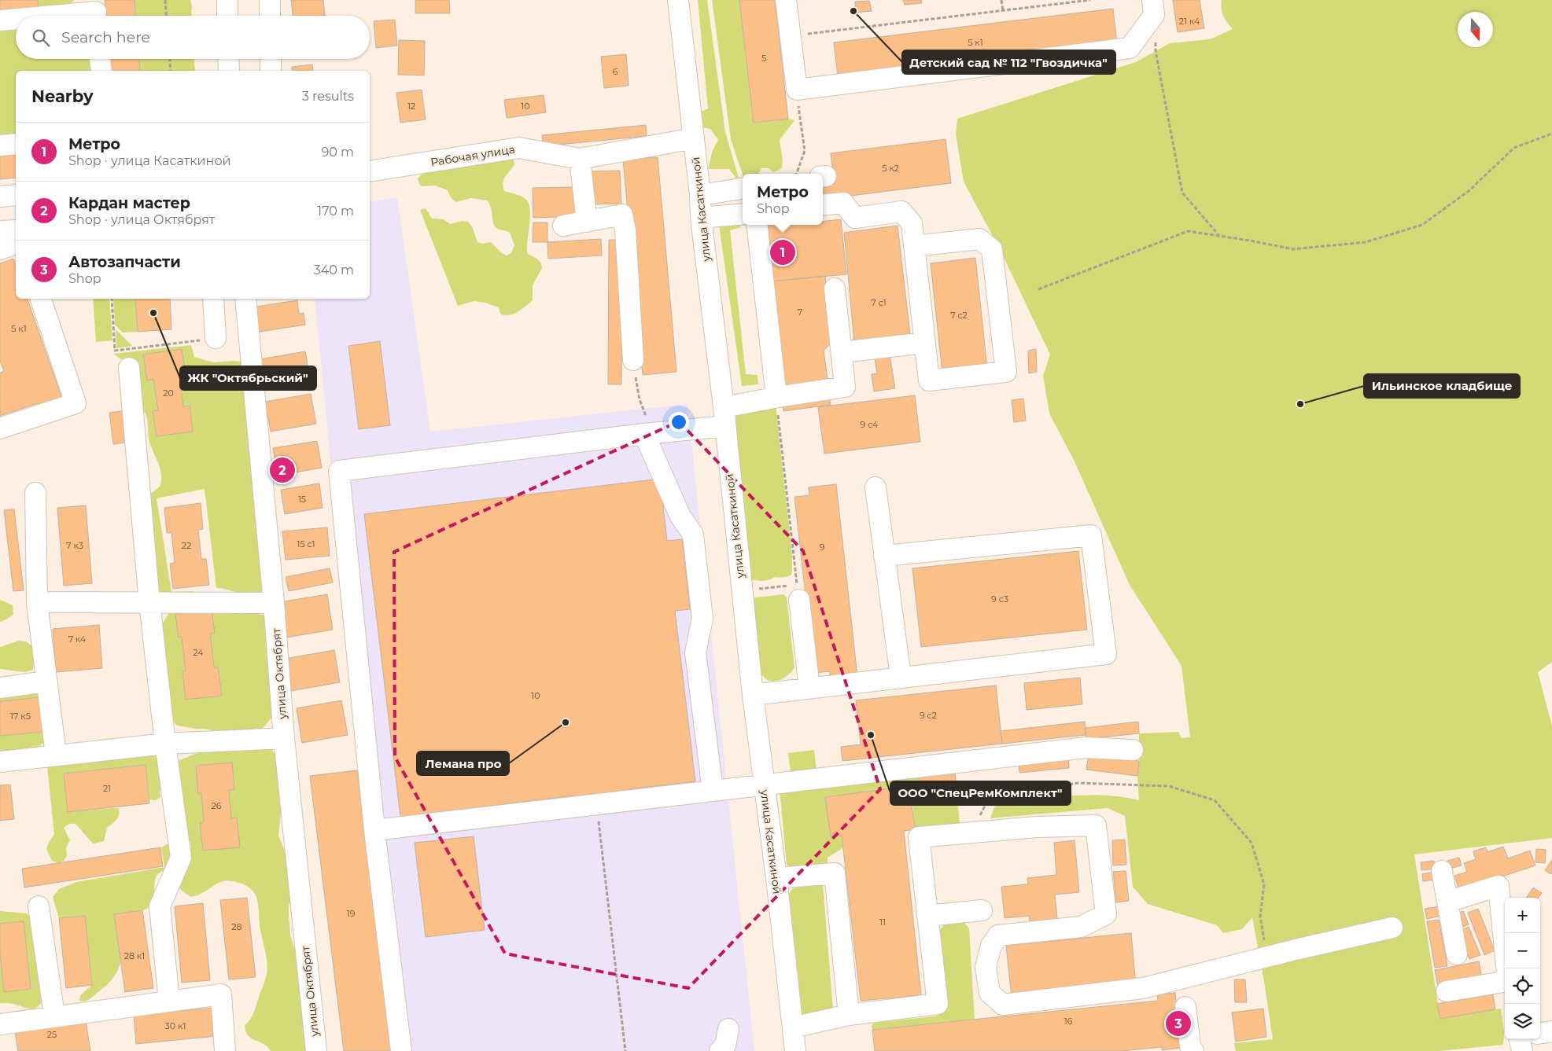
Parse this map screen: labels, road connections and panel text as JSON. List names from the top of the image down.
{
  "streets": {
    "street": ["Рабочая улица", "улица Касаткиной", "улица Октябрят"]
  },
  "crossings": [
    ["Рабочая улица", "улица Касаткиной"]
  ],
  "places": [
    "Детский сад № 112 \"Гвоздичка\"",
    "ЖК \"Октябрьский\"",
    "Ильинское кладбище",
    "Лемана про",
    "ООО \"СпецРемКомплект\""
  ],
  "house_numbers": [
    "21 к4",
    "5 к1",
    "5",
    "6",
    "12",
    "10",
    "5 к2",
    "7 с1",
    "7",
    "7 с2",
    "5 к1",
    "20",
    "9 с4",
    "15",
    "15 с1",
    "7 к3",
    "22",
    "9",
    "9 с3",
    "7 к4",
    "24",
    "10",
    "9 с2",
    "17 к5",
    "21",
    "26",
    "19",
    "11",
    "28",
    "28 к1",
    "16",
    "30 к1",
    "25"
  ],
  "north": "bottom",
  "page": {
    "search": "Search here",
    "heading": ["Nearby", "3 results"],
    "list": [
      {
        "mark": "1",
        "name": "Метро",
        "note": "Shop · улица Касаткиной",
        "value": "90 m"
      },
      {
        "mark": "2",
        "name": "Кардан мастер",
        "note": "Shop · улица Октябрят",
        "value": "170 m"
      },
      {
        "mark": "3",
        "name": "Автозапчасти",
        "note": "Shop",
        "value": "340 m"
      }
    ],
    "popup": ["Метро", "Shop"],
    "pins": ["1", "2", "3"],
    "map_buttons": ["+", "−"]
  }
}
